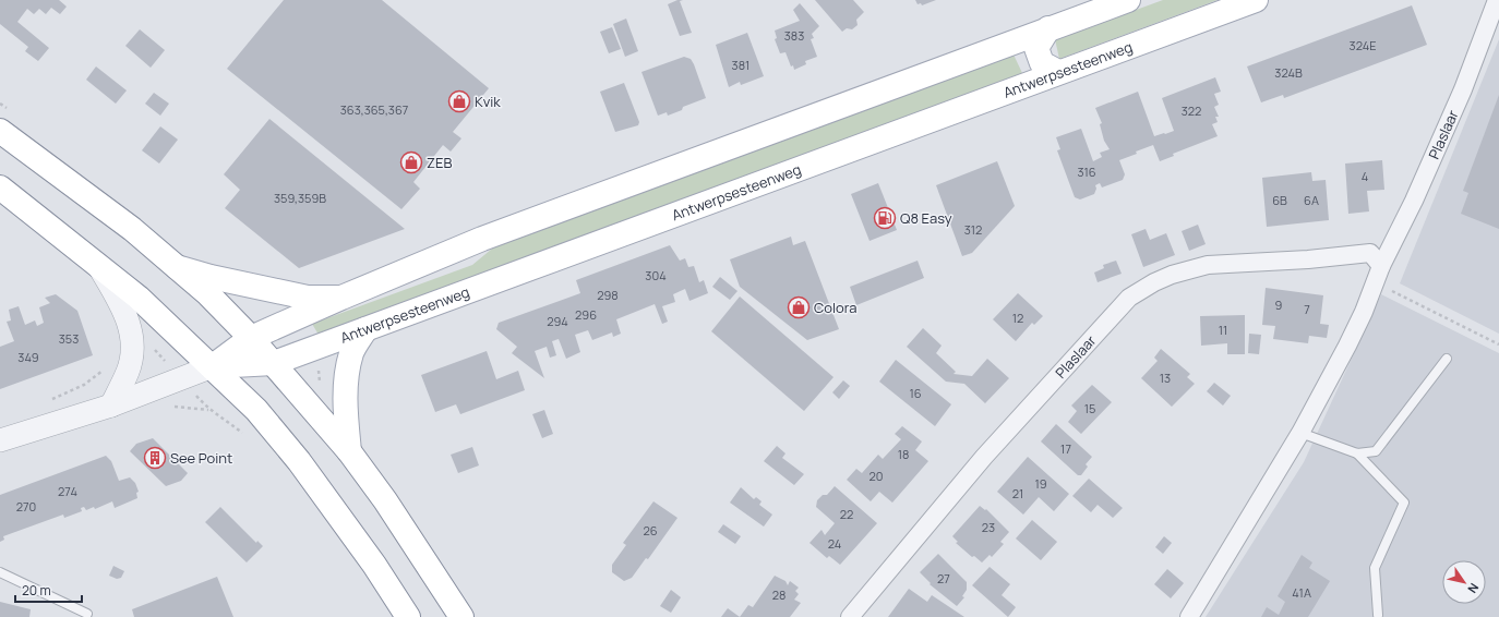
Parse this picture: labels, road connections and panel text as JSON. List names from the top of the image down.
{
  "streets": {
    "main road": ["Antwerpsesteenweg"],
    "street": ["Plaslaar"]
  },
  "places": {
    "shop": ["Kvik", "ZEB", "Colora"],
    "fuel station": ["Q8 Easy"],
    "building": ["See Point"]
  },
  "house_numbers": [
    "383",
    "324E",
    "381",
    "324B",
    "363,365,367",
    "322",
    "316",
    "4",
    "359,359B",
    "6B",
    "6A",
    "312",
    "304",
    "298",
    "9",
    "7",
    "296",
    "12",
    "294",
    "11",
    "353",
    "349",
    "13",
    "16",
    "15",
    "17",
    "18",
    "20",
    "19",
    "274",
    "21",
    "270",
    "22",
    "23",
    "26",
    "24",
    "27",
    "41A",
    "28"
  ],
  "scale_bar": "20 m",
  "north": "bottom right"
}
